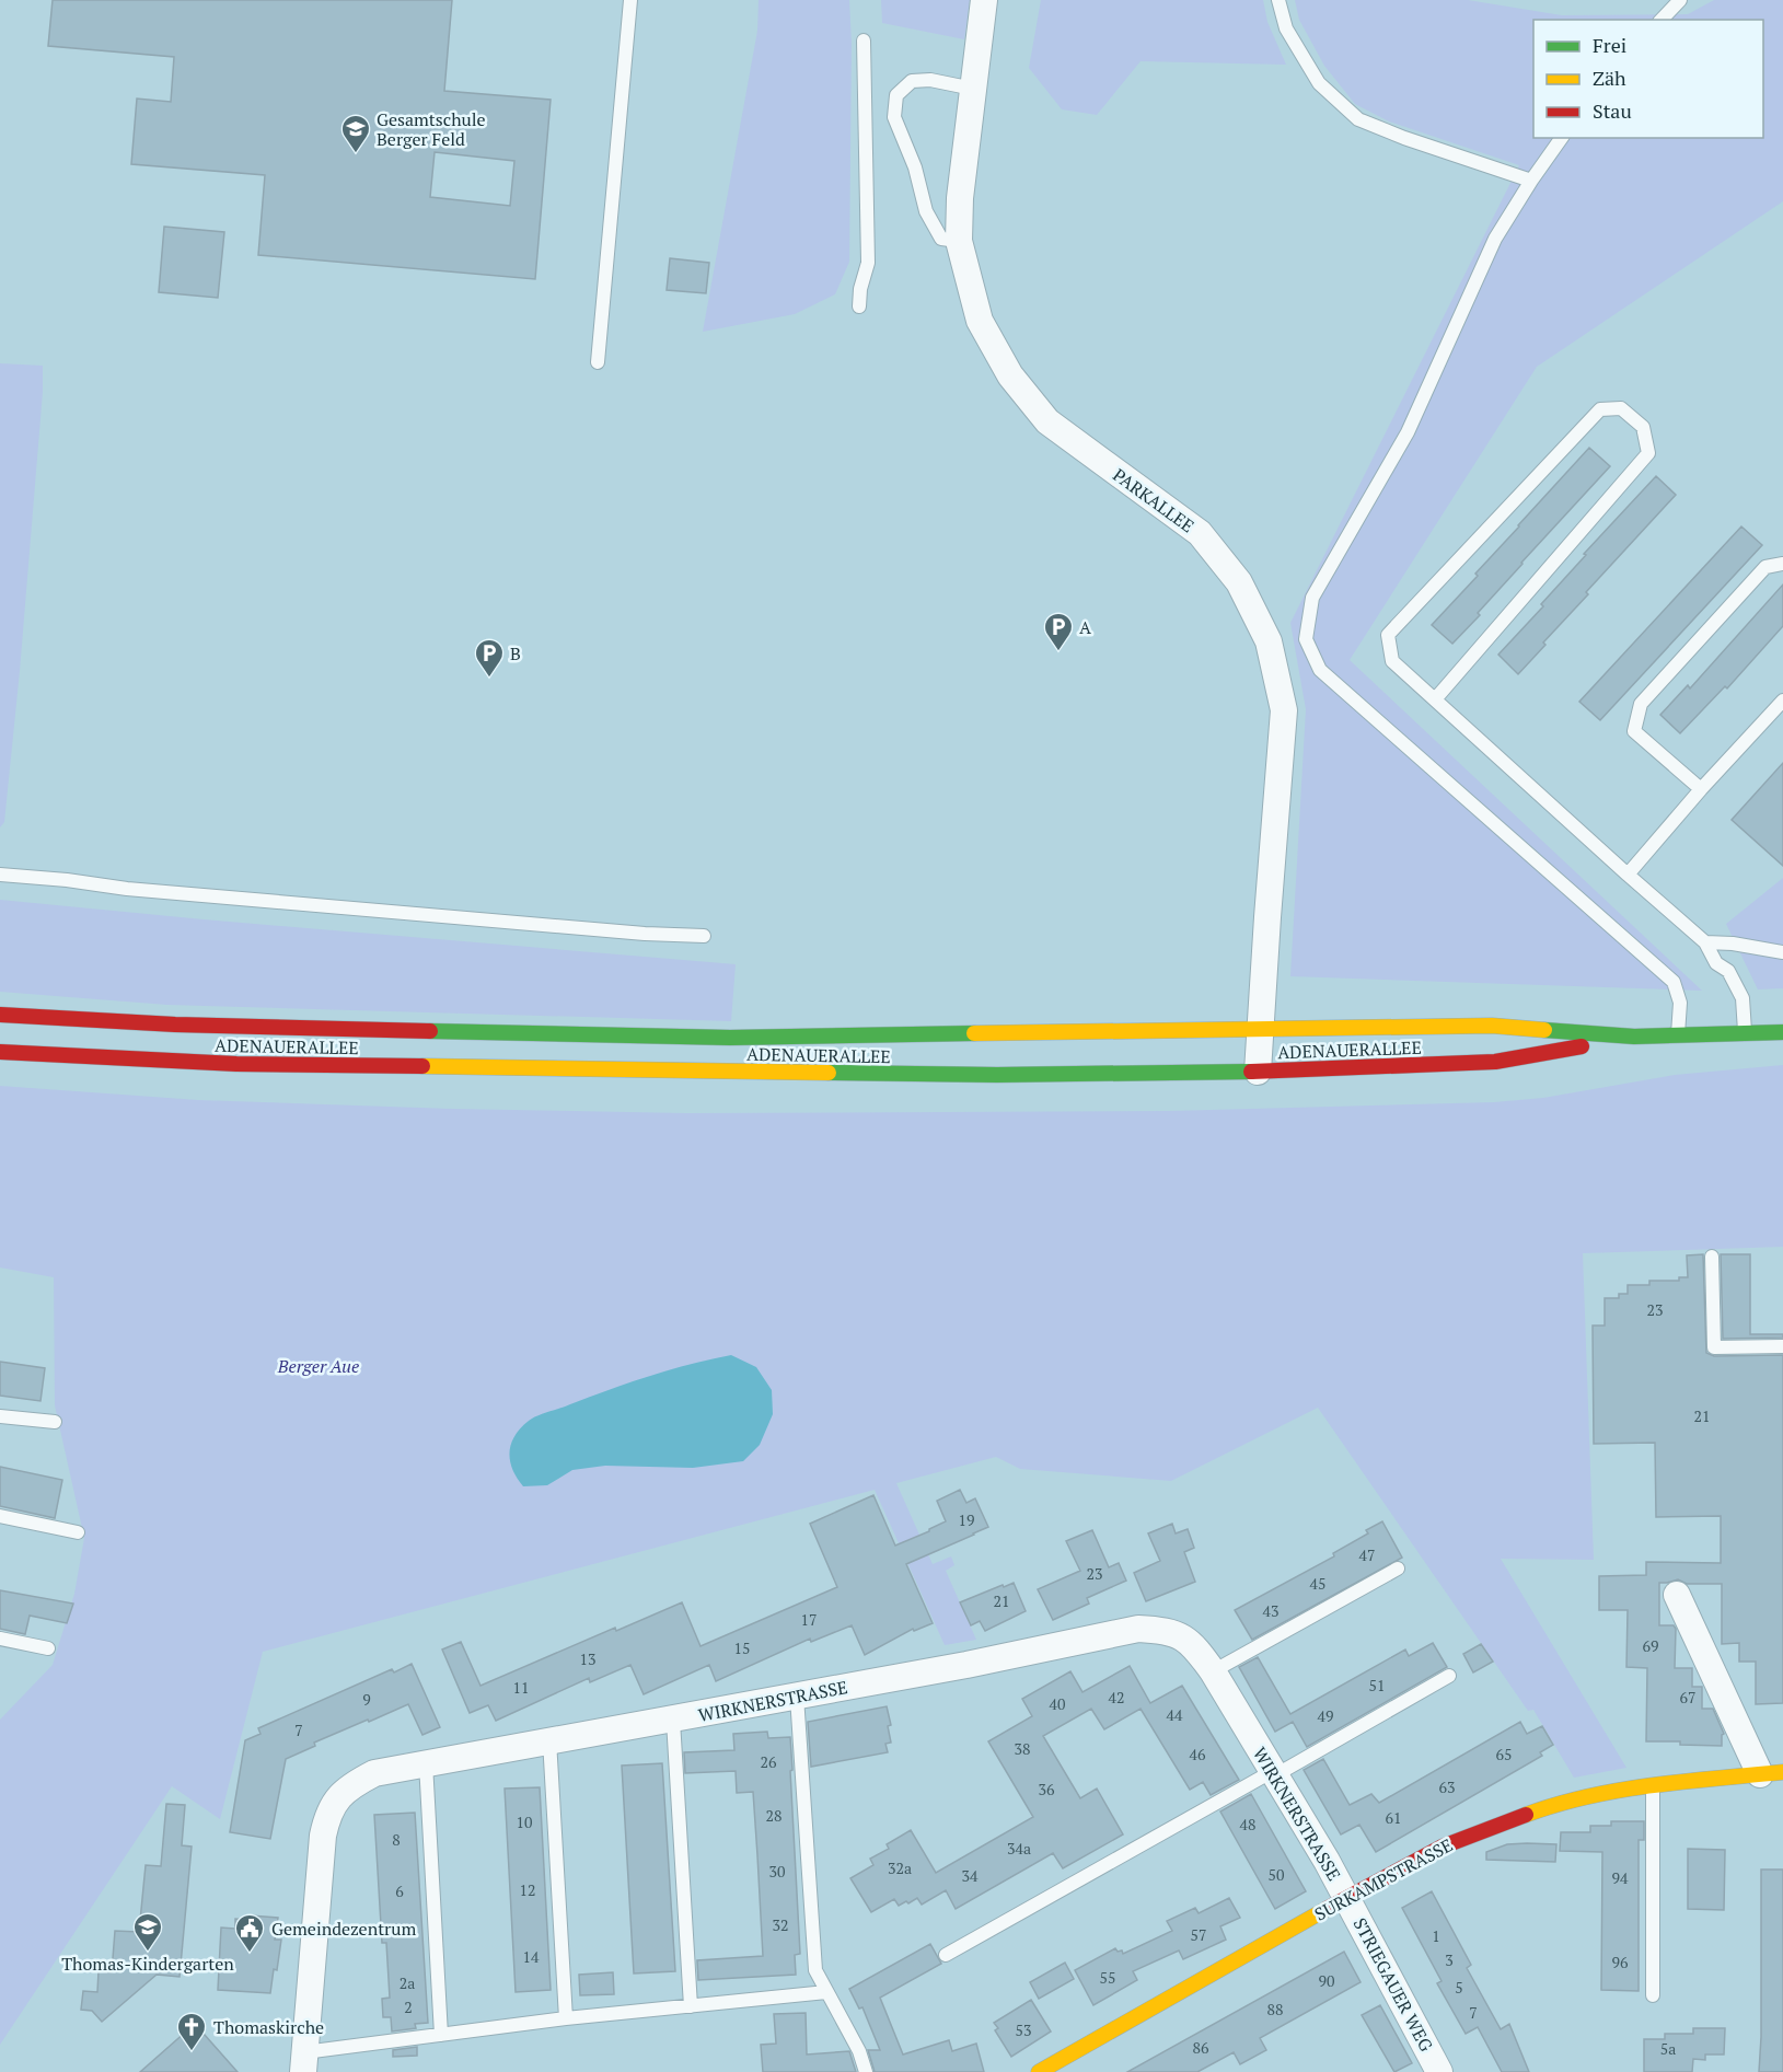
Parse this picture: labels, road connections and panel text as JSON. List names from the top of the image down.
{
  "streets": {
    "main road": ["ADENAUERALLEE", "SURKAMPSTRASSE"],
    "street": ["PARKALLEE", "WIRKNERSTRASSE", "STRIEGAUER WEG"]
  },
  "crossings": [
    ["PARKALLEE", "ADENAUERALLEE"],
    ["WIRKNERSTRASSE", "SURKAMPSTRASSE"],
    ["WIRKNERSTRASSE", "STRIEGAUER WEG"],
    ["SURKAMPSTRASSE", "STRIEGAUER WEG"]
  ],
  "parks": ["Berger Aue"],
  "places": {
    "school or university": ["Gesamtschule Berger Feld", "Thomas-Kindergarten"],
    "parking": ["A", "B"],
    "public building": ["Gemeindezentrum"],
    "church": ["Thomaskirche"]
  },
  "house_numbers": [
    "23",
    "21",
    "19",
    "47",
    "23",
    "45",
    "21",
    "43",
    "17",
    "69",
    "15",
    "13",
    "51",
    "11",
    "42",
    "67",
    "9",
    "40",
    "44",
    "49",
    "7",
    "38",
    "46",
    "65",
    "26",
    "63",
    "36",
    "28",
    "61",
    "10",
    "48",
    "8",
    "34a",
    "32a",
    "30",
    "50",
    "34",
    "94",
    "12",
    "6",
    "32",
    "57",
    "1",
    "14",
    "3",
    "96",
    "55",
    "90",
    "2a",
    "5",
    "2",
    "88",
    "7",
    "53",
    "86",
    "5a"
  ],
  "legend": ["Frei", "Zäh", "Stau"]
}
